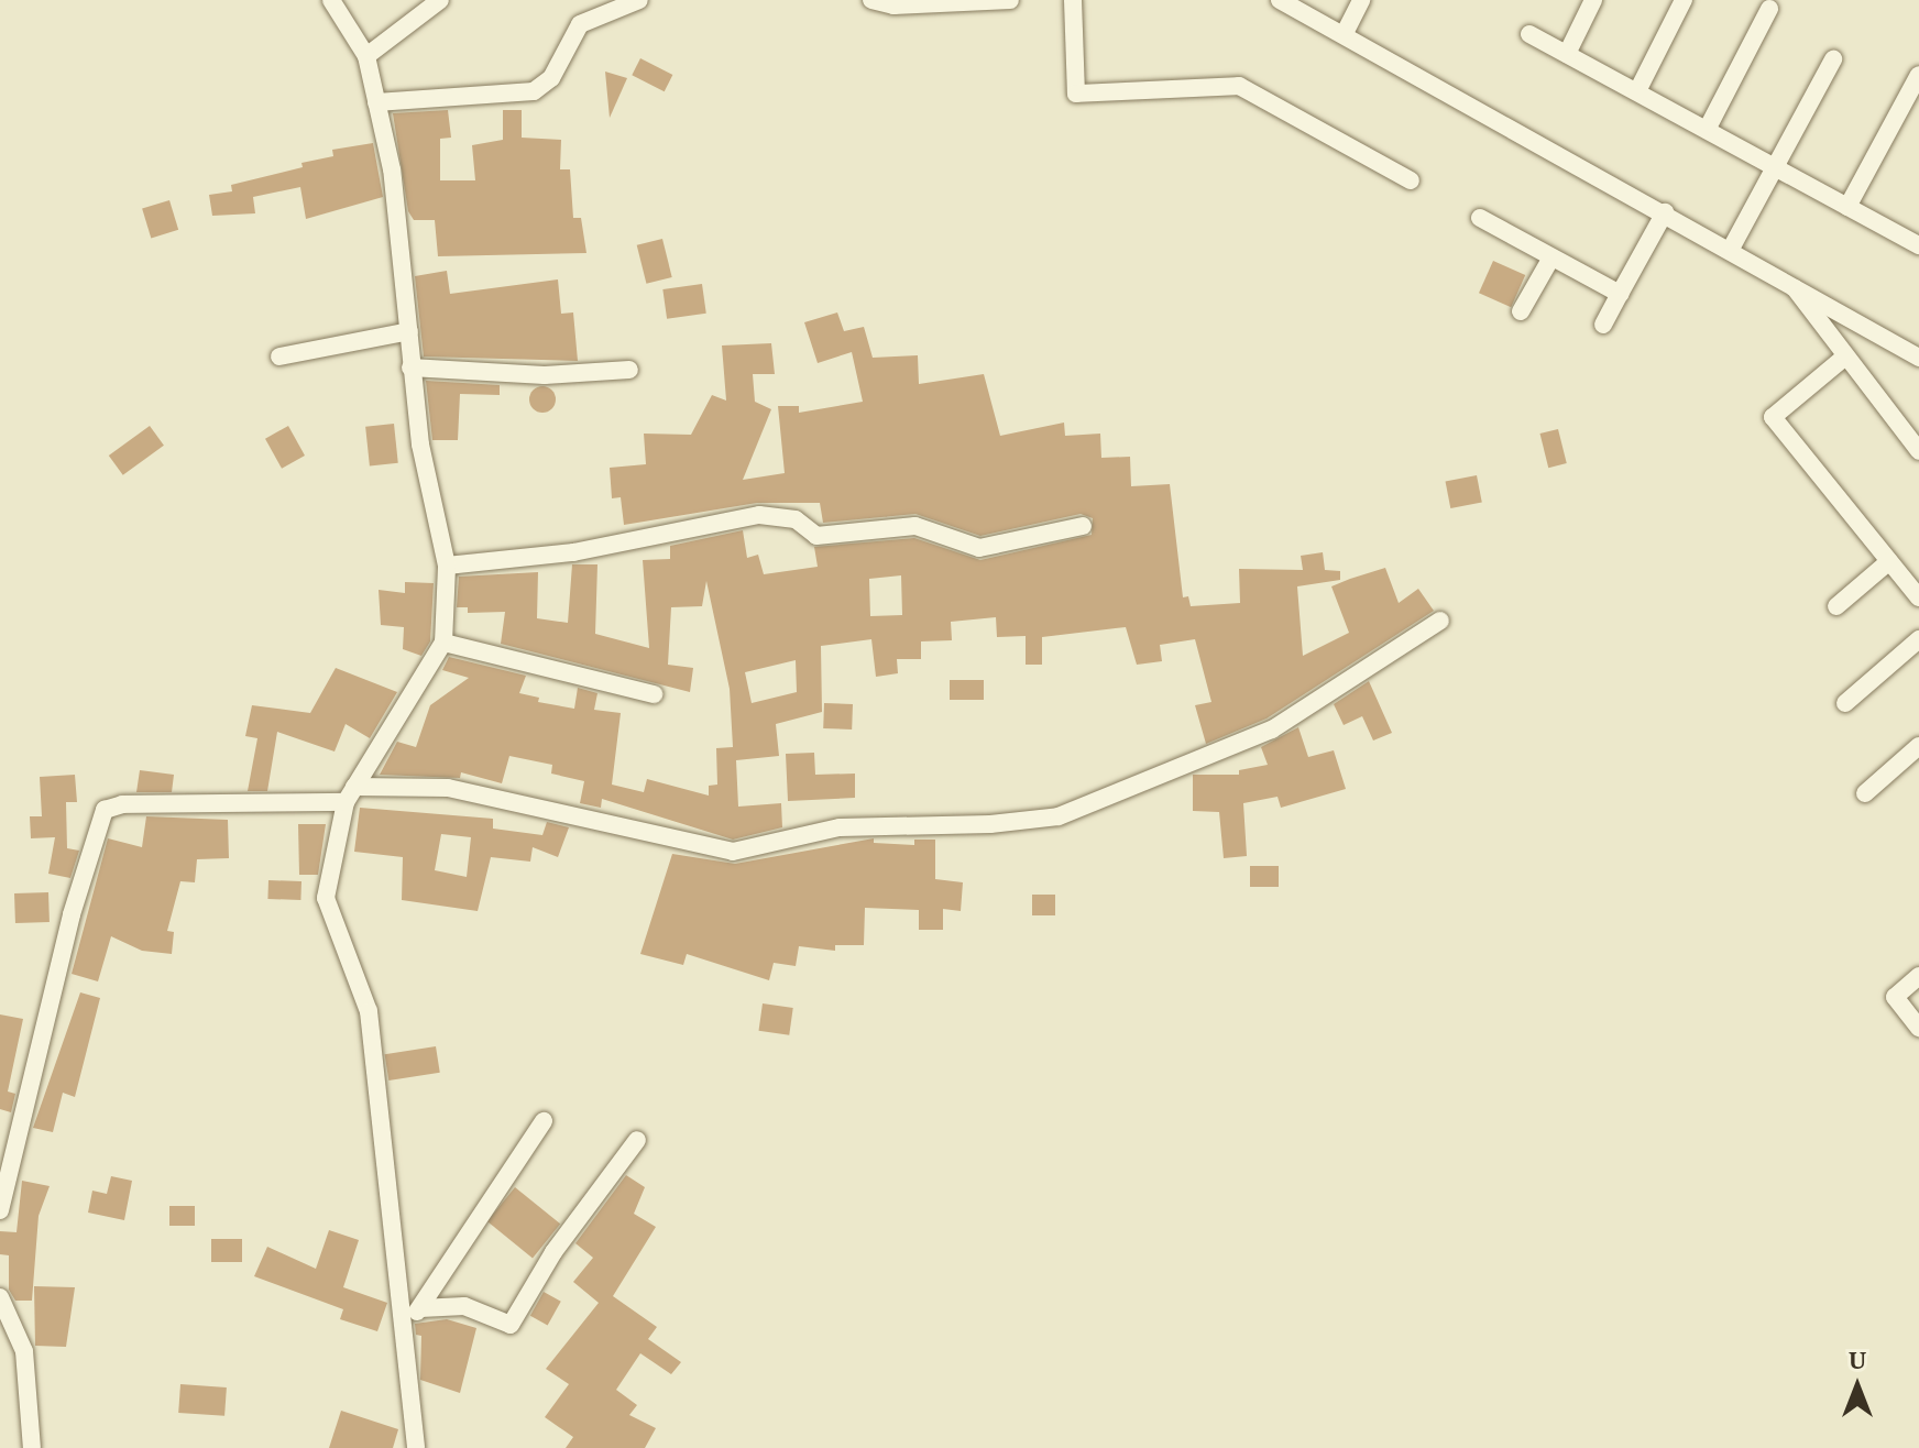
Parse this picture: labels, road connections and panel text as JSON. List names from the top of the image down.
{
  "north": "top"
}
